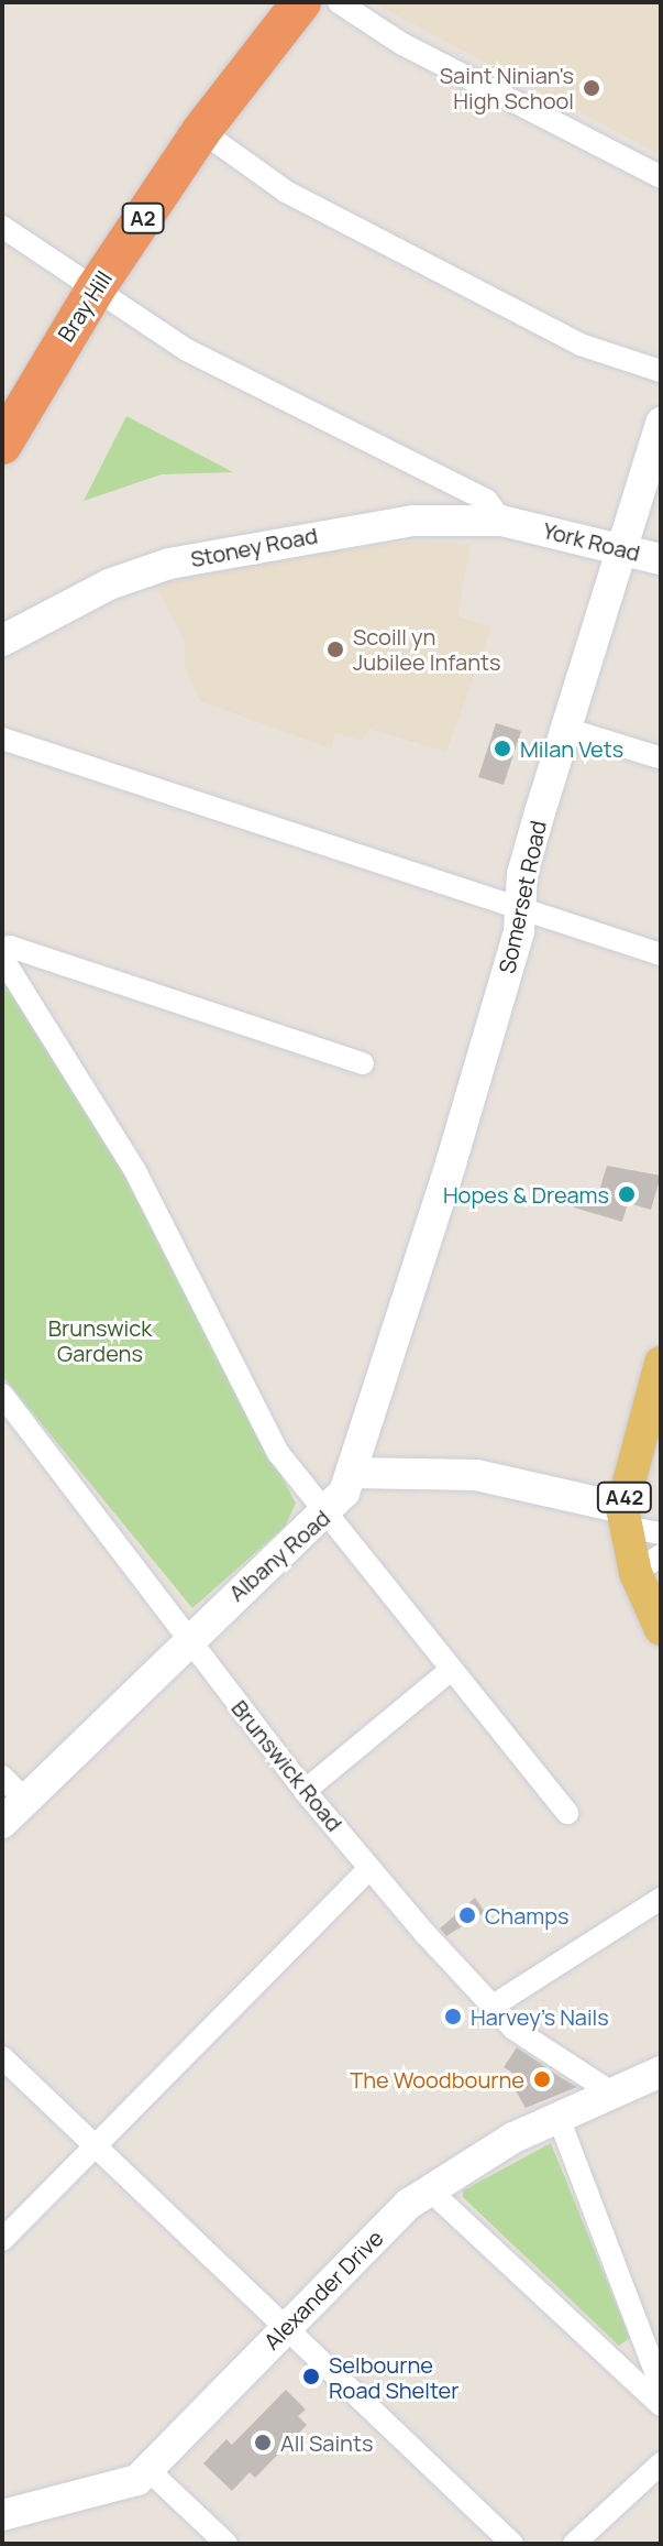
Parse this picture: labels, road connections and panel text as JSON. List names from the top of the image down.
{
  "streets": {
    "highway": ["A2", "Bray Hill"],
    "main road": [
      "York Road",
      "Stoney Road",
      "Somerset Road",
      "A42",
      "Albany Road",
      "Alexander Drive"
    ],
    "street": ["Brunswick Road"]
  },
  "crossings": [
    ["York Road", "Stoney Road"],
    ["York Road", "Somerset Road"],
    ["Somerset Road", "Albany Road"],
    ["Albany Road", "Brunswick Road"],
    ["Brunswick Road", "Alexander Drive"]
  ],
  "parks": ["Brunswick Gardens"],
  "places": [
    "Saint Ninian's High School",
    "Scoill yn Jubilee Infants",
    "Milan Vets",
    "Hopes & Dreams",
    "Champs",
    "Harvey's Nails",
    "The Woodbourne",
    "Selbourne Road Shelter",
    "All Saints"
  ]
}
